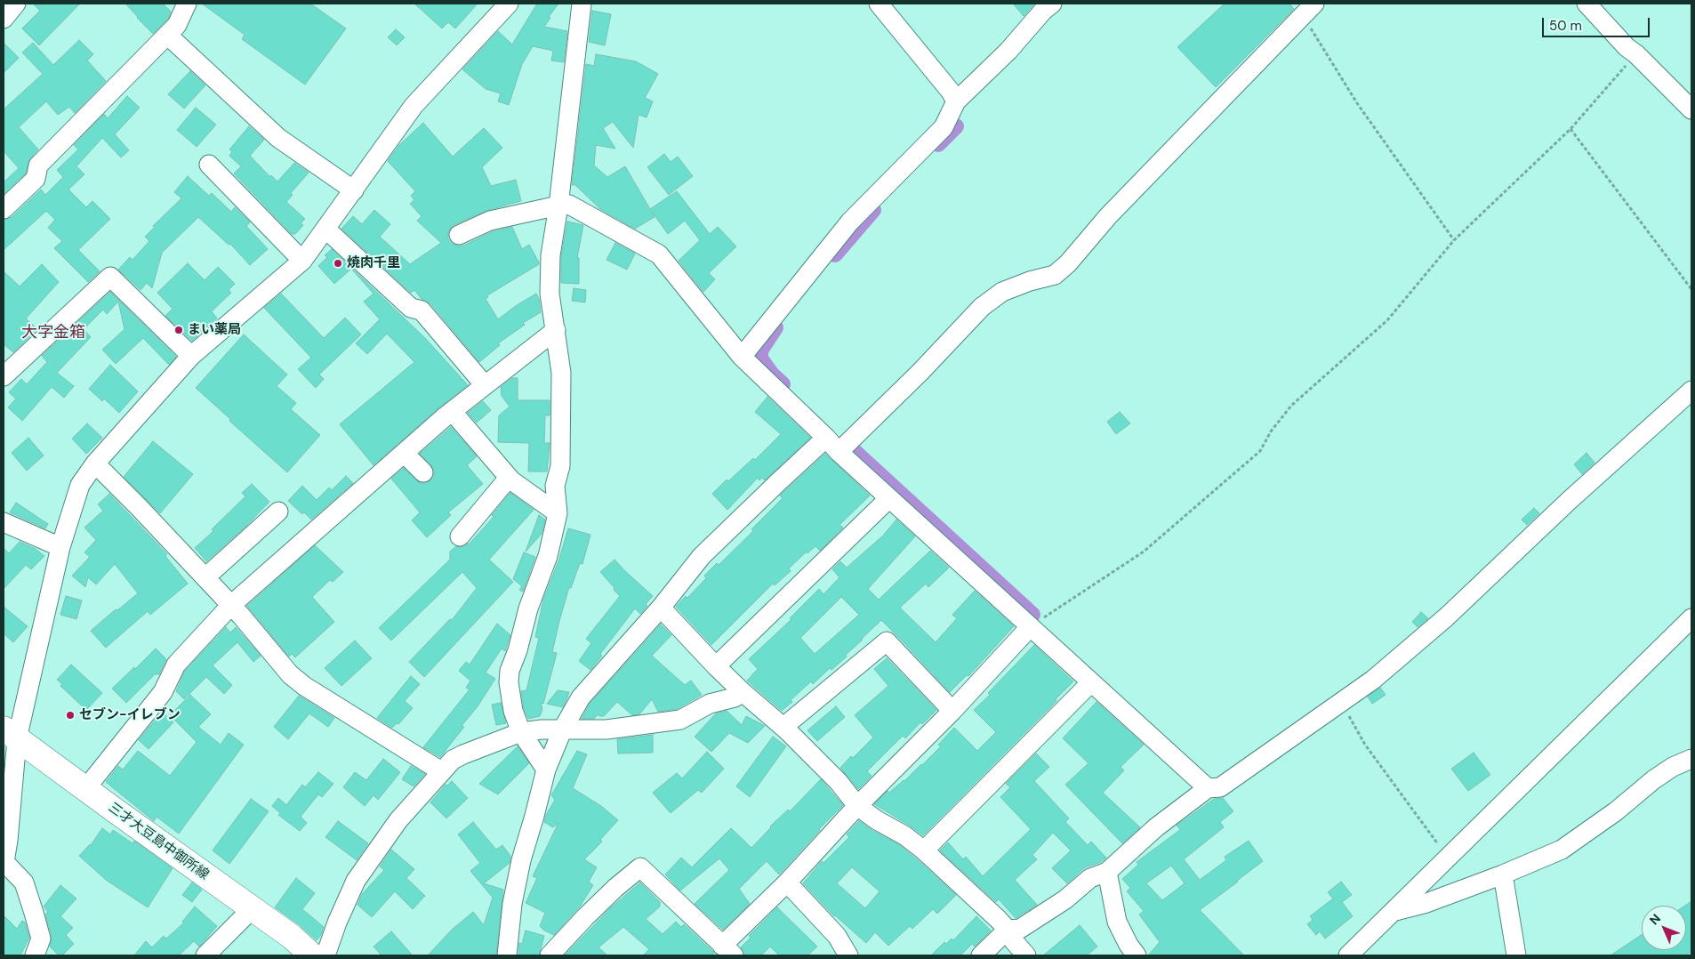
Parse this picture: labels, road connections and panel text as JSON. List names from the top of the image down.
{
  "streets": {
    "main road": ["三才大豆島中御所線"]
  },
  "districts": ["大字金箱"],
  "places": ["焼肉千里", "まい薬局", "セブン-イレブン"],
  "scale_bar": "50 m",
  "north": "top left"
}
